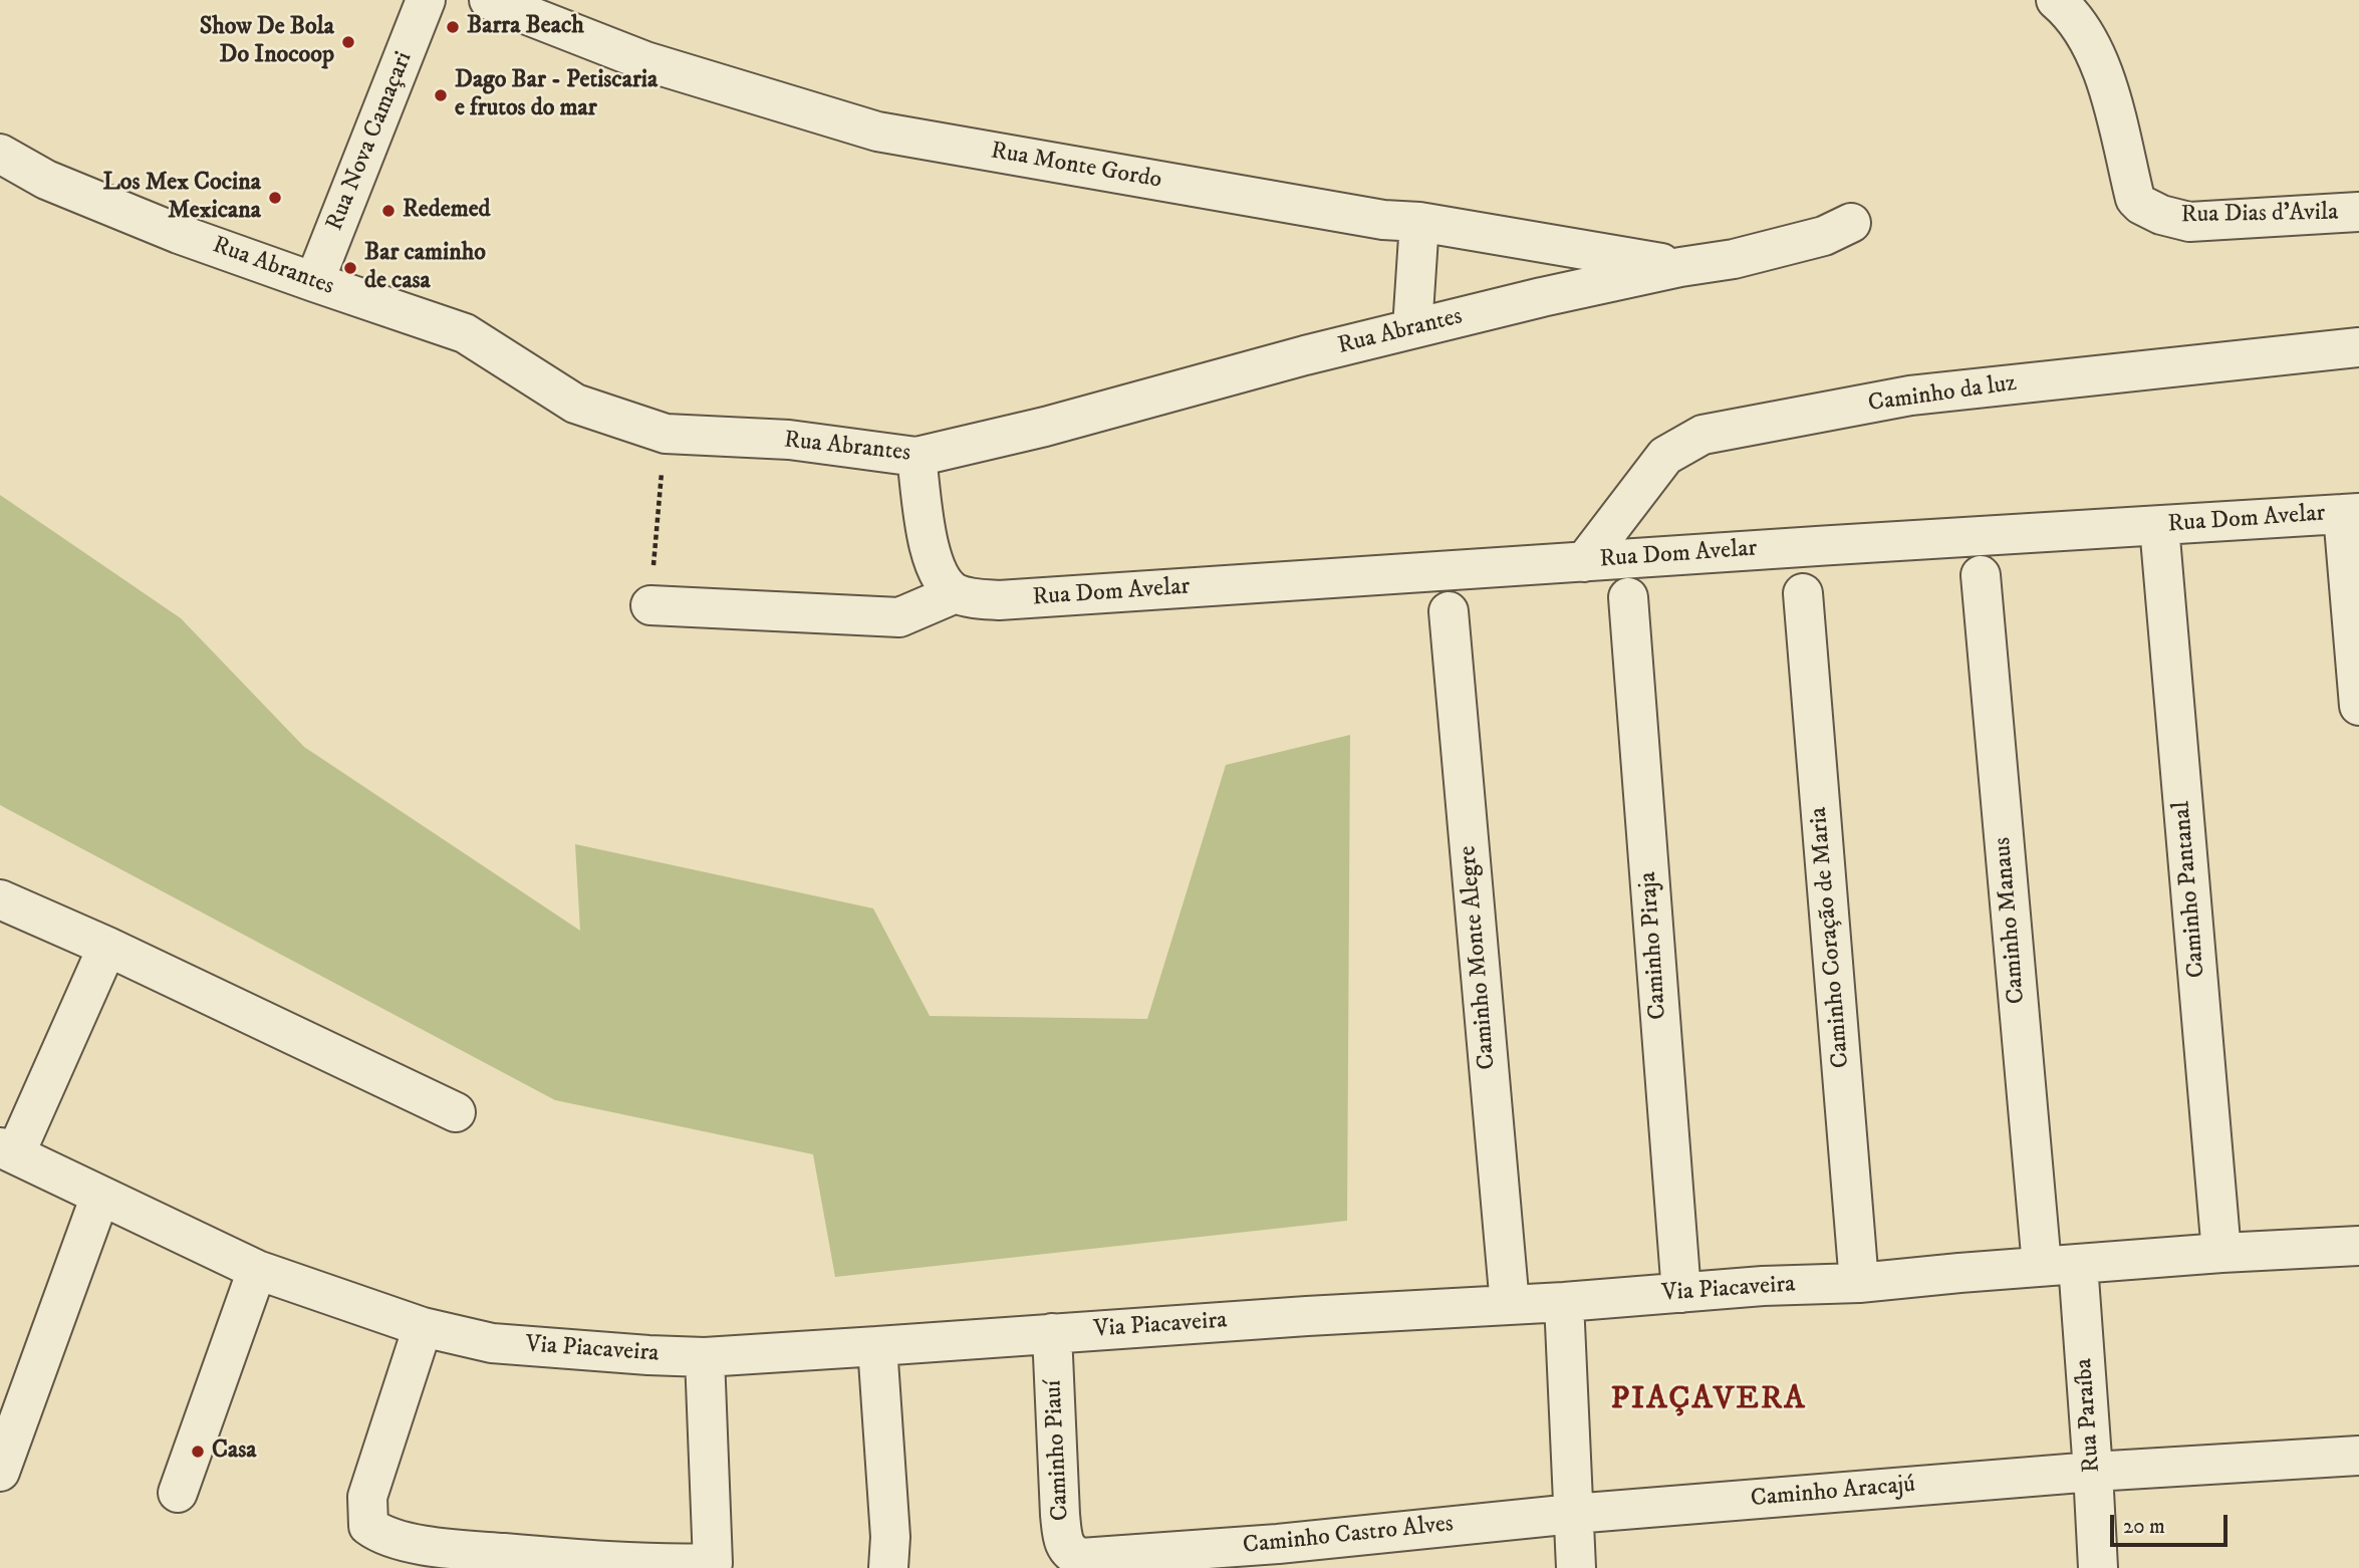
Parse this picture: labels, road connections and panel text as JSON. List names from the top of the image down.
{
  "streets": {
    "street": [
      "Rua Nova Camaçari",
      "Rua Monte Gordo",
      "Rua Dias d'Avila",
      "Rua Abrantes",
      "Caminho da luz",
      "Rua Dom Avelar",
      "Caminho Pantanal",
      "Caminho Manaus",
      "Caminho Coração de Maria",
      "Caminho Piraja",
      "Caminho Monte Alegre",
      "Via Piacaveira",
      "Rua Paraíba",
      "Caminho Piauí",
      "Caminho Aracajú",
      "Caminho Castro Alves"
    ]
  },
  "crossings": [
    ["Rua Nova Camaçari", "Rua Abrantes"],
    ["Rua Monte Gordo", "Rua Abrantes"],
    ["Caminho da luz", "Rua Dom Avelar"],
    ["Rua Dom Avelar", "Caminho Pantanal"],
    ["Caminho Pantanal", "Via Piacaveira"],
    ["Caminho Manaus", "Via Piacaveira"],
    ["Caminho Manaus", "Rua Paraíba"],
    ["Caminho Coração de Maria", "Via Piacaveira"],
    ["Caminho Piraja", "Via Piacaveira"],
    ["Caminho Monte Alegre", "Via Piacaveira"],
    ["Via Piacaveira", "Rua Paraíba"],
    ["Via Piacaveira", "Caminho Piauí"],
    ["Rua Paraíba", "Caminho Aracajú"],
    ["Caminho Piauí", "Caminho Castro Alves"],
    ["Caminho Aracajú", "Caminho Castro Alves"]
  ],
  "districts": ["PIAÇAVERA"],
  "places": [
    "Barra Beach",
    "Show De Bola Do Inocoop",
    "Dago Bar - Petiscaria e frutos do mar",
    "Los Mex Cocina Mexicana",
    "Redemed",
    "Bar caminho de casa",
    "Casa"
  ],
  "scale_bar": "20 m"
}
